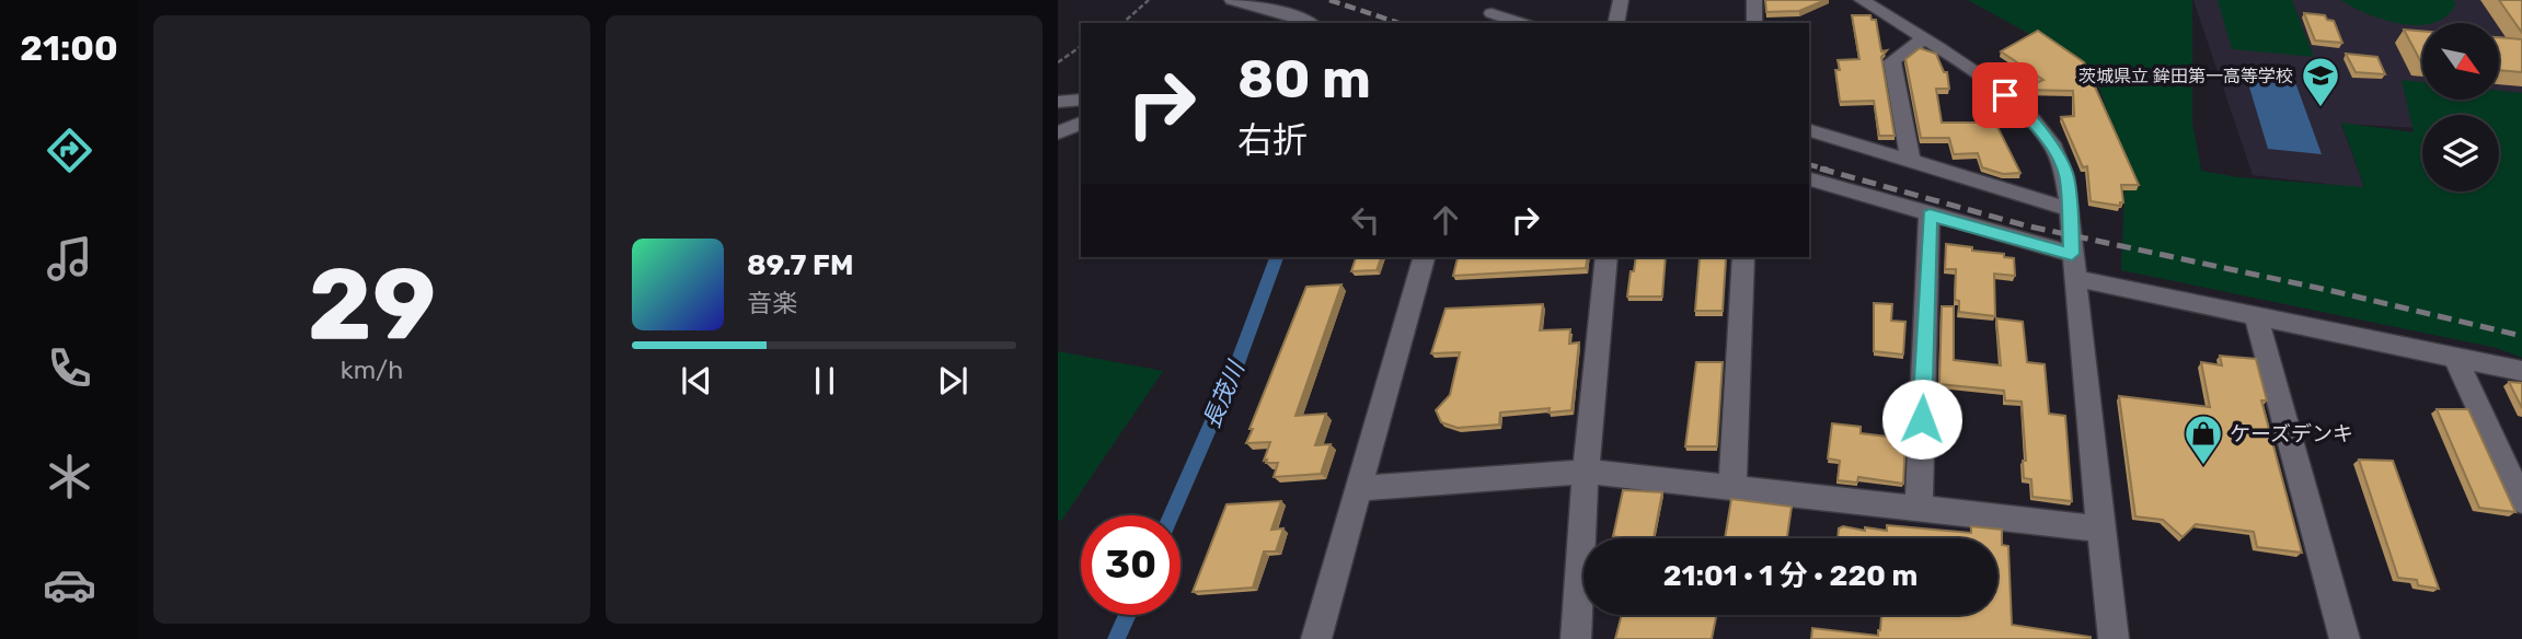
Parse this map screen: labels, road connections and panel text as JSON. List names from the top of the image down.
{
  "water": ["長茂川"],
  "places": {
    "school or university": ["茨城県立 鉾田第一高等学校"],
    "shop": ["ケーズデンキ"]
  },
  "north": "bottom right",
  "page": {
    "tabs": "21:00",
    "tile": ["29", "km/h"],
    "turn": ["80 m", "右折"],
    "song": ["89.7 FM", "音楽"],
    "limit": "30",
    "trip": "21:01 · 1 分 · 220 m"
  }
}
